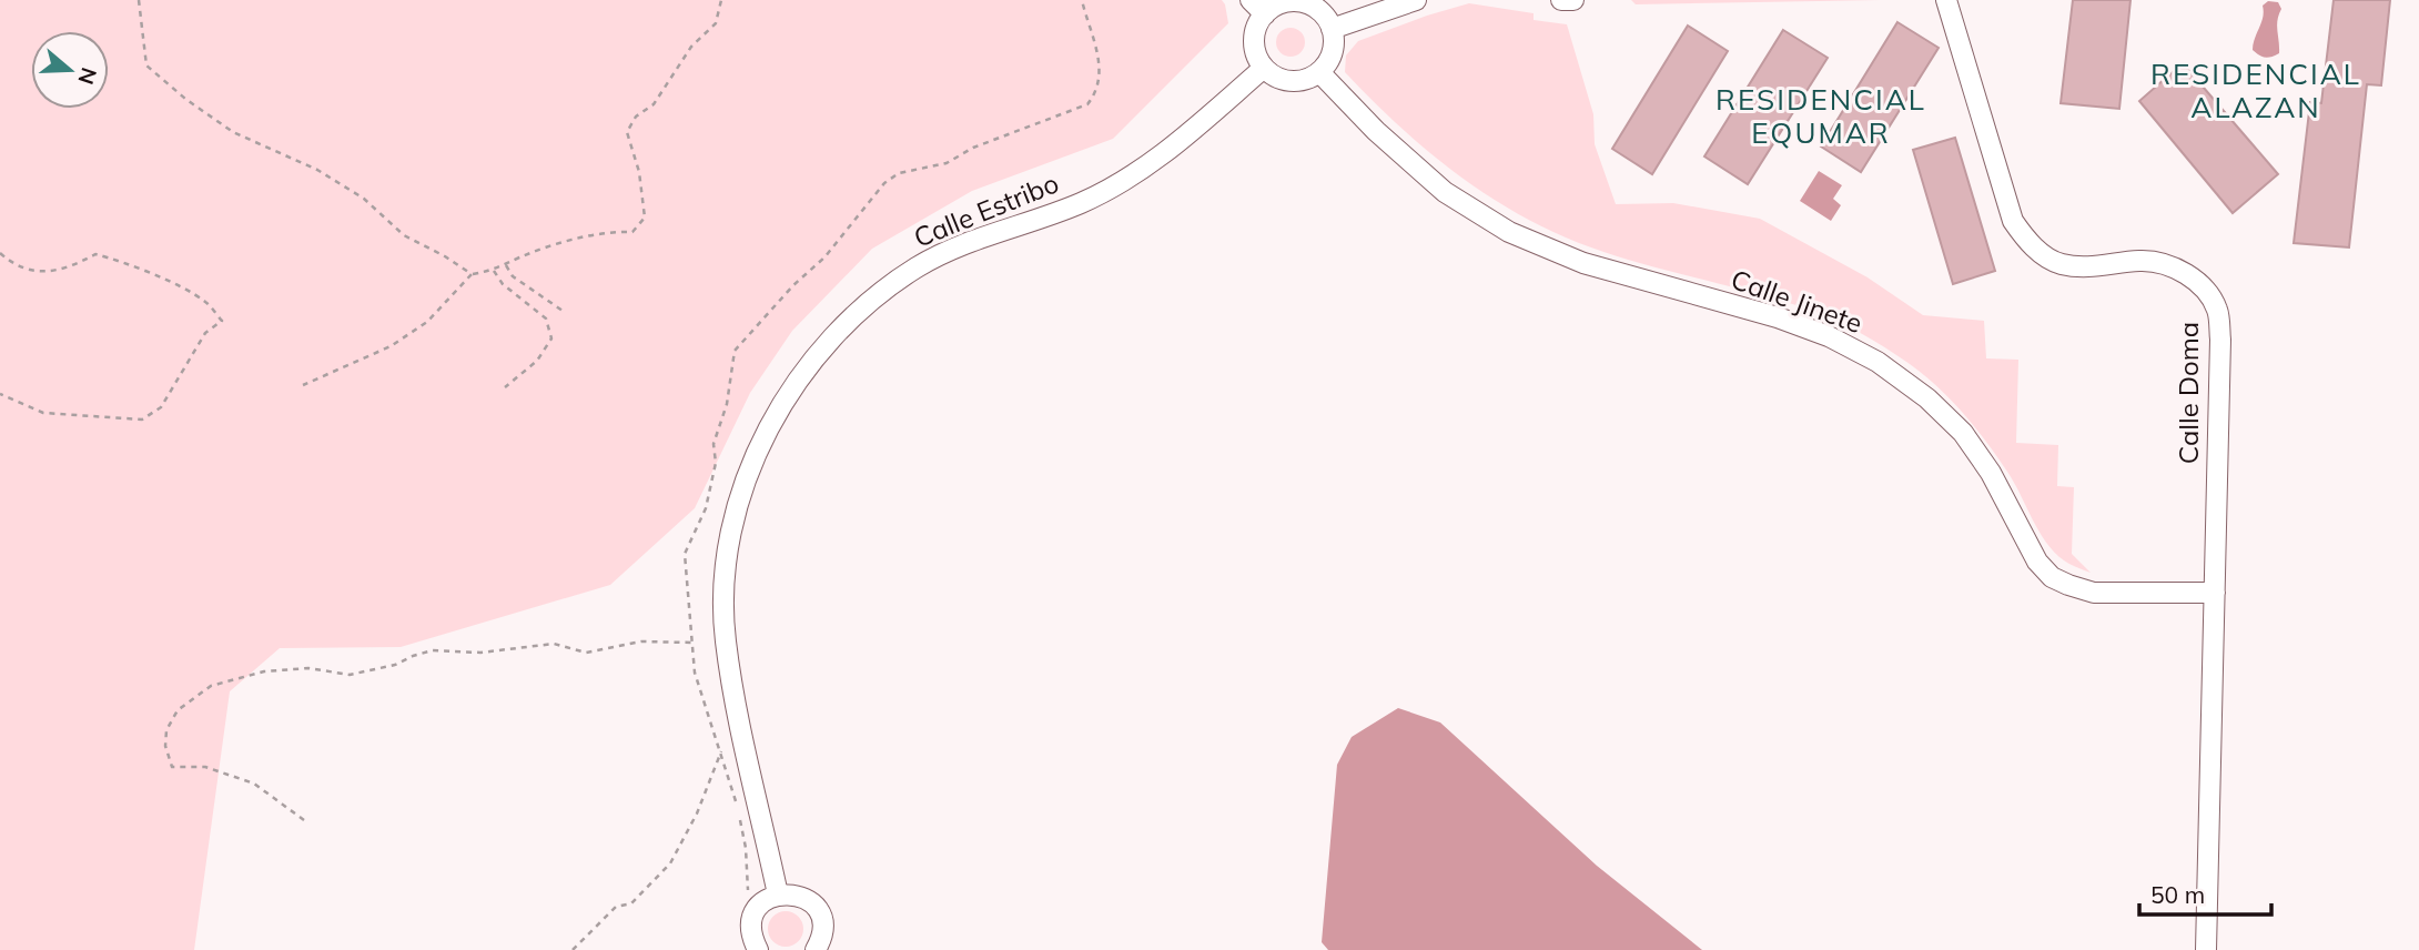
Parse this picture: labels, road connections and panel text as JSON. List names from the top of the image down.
{
  "streets": {
    "street": ["Calle Estribo", "Calle Jinete", "Calle Doma"]
  },
  "crossings": [
    ["Calle Estribo", "Calle Jinete"],
    ["Calle Jinete", "Calle Doma"]
  ],
  "districts": ["RESIDENCIAL ALAZAN", "RESIDENCIAL EQUMAR"],
  "scale_bar": "50 m",
  "north": "right"
}
